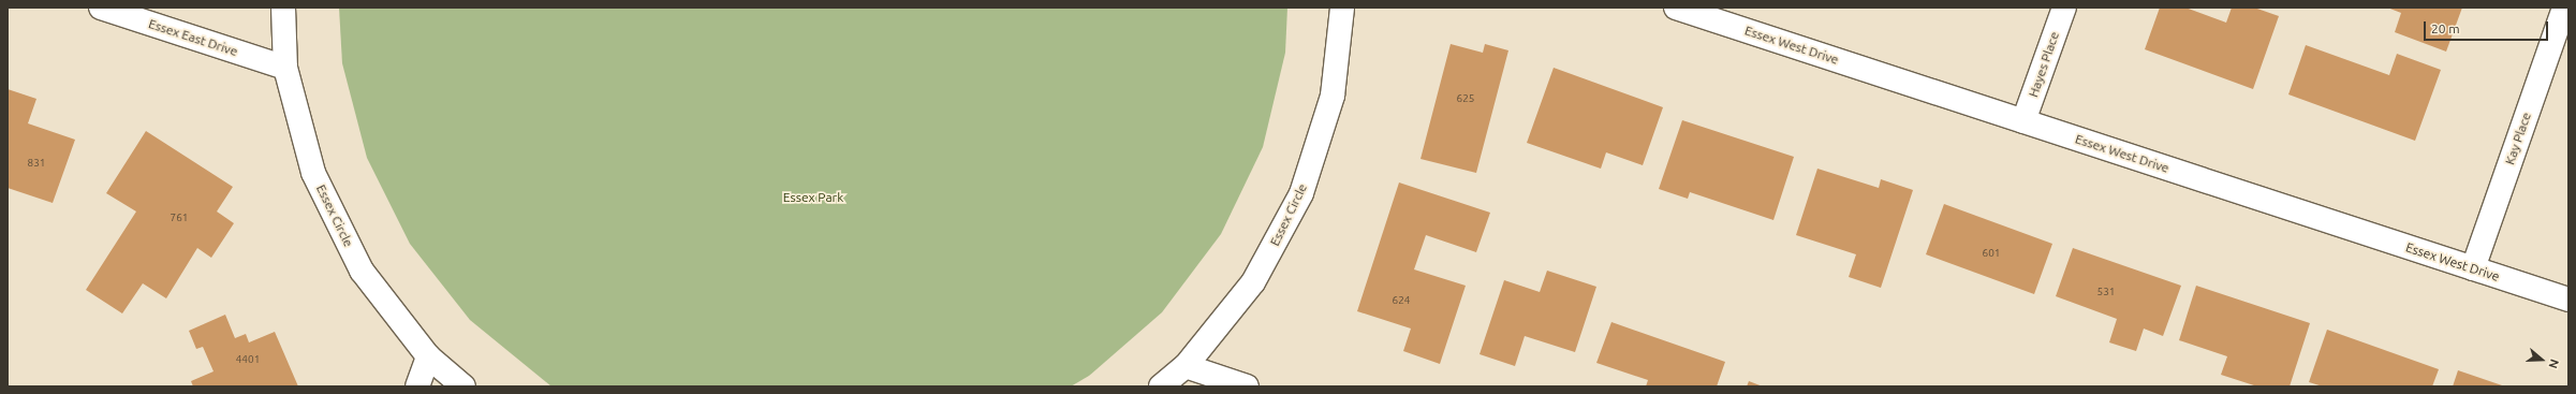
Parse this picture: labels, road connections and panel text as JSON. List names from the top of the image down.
{
  "streets": {
    "street": [
      "Essex East Drive",
      "Essex West Drive",
      "Hayes Place",
      "Kay Place",
      "Essex Circle"
    ]
  },
  "crossings": [
    ["Essex East Drive", "Essex Circle"],
    ["Essex West Drive", "Hayes Place"],
    ["Essex West Drive", "Kay Place"]
  ],
  "parks": ["Essex Park"],
  "house_numbers": [
    "625",
    "831",
    "761",
    "601",
    "531",
    "624",
    "4401"
  ],
  "scale_bar": "20 m",
  "north": "right"
}
